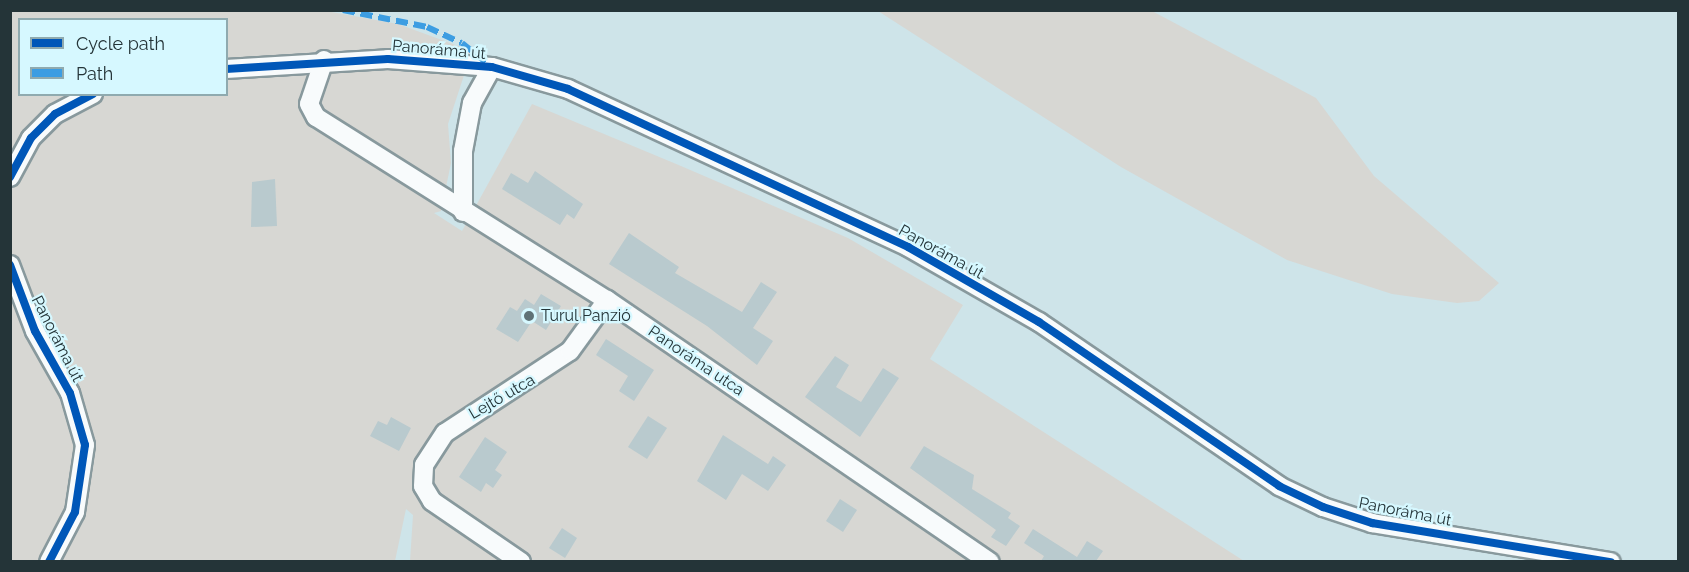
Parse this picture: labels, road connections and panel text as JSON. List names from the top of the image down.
{
  "streets": {
    "street": ["Panoráma út", "Panoráma utca", "Lejtő utca"]
  },
  "crossings": [
    ["Panoráma út", "Panoráma utca"],
    ["Panoráma utca", "Lejtő utca"]
  ],
  "places": ["Turul Panzió"],
  "legend": ["Cycle path", "Path"]
}
